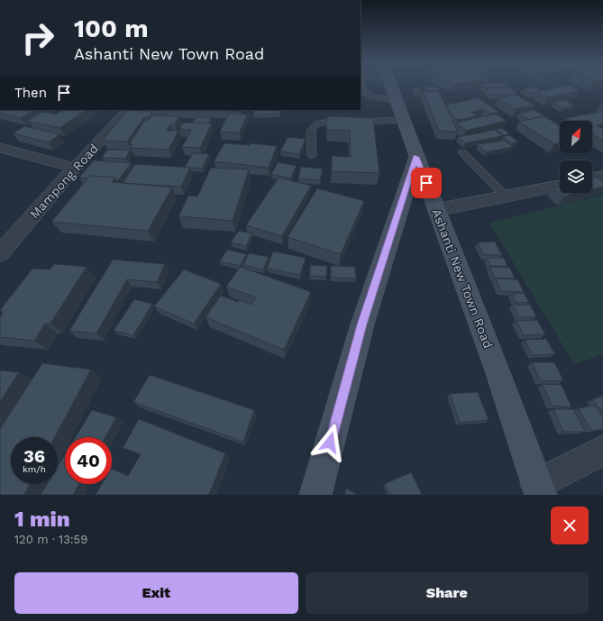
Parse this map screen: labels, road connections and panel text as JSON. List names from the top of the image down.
{
  "streets": {
    "street": ["Mampong Road", "Ashanti New Town Road"]
  },
  "north": "top right",
  "page": {
    "turn": ["100 m", "Ashanti New Town Road"],
    "then": "Then",
    "speed": "36 km/h",
    "limit": "40",
    "heading": ["1 min", "120 m · 13:59"],
    "buttons": ["Exit", "Share"]
  }
}
